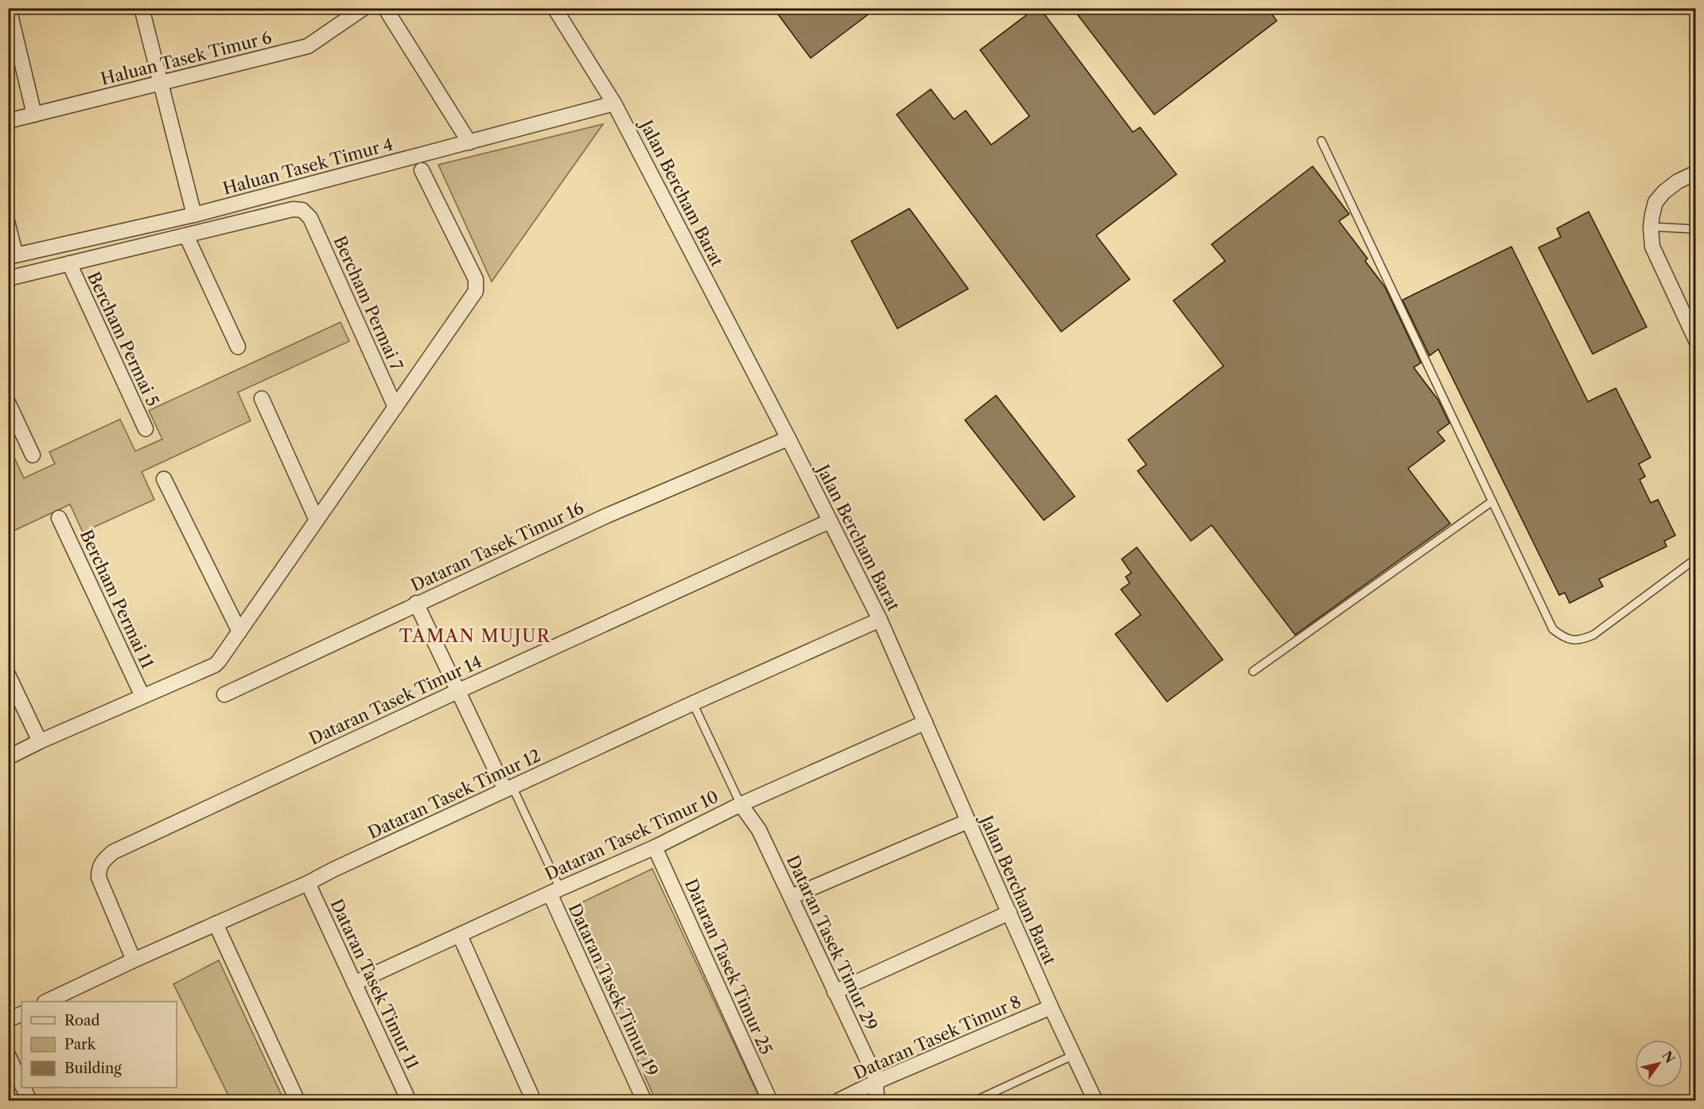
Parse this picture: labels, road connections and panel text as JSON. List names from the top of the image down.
{
  "streets": {
    "street": [
      "Haluan Tasek Timur 6",
      "Haluan Tasek Timur 4",
      "Jalan Bercham Barat",
      "Bercham Permai 7",
      "Bercham Permai 5",
      "Dataran Tasek Timur 16",
      "Bercham Permai 11",
      "Dataran Tasek Timur 14",
      "Dataran Tasek Timur 12",
      "Dataran Tasek Timur 10",
      "Dataran Tasek Timur 29",
      "Dataran Tasek Timur 25",
      "Dataran Tasek Timur 11",
      "Dataran Tasek Timur 19",
      "Dataran Tasek Timur 8"
    ]
  },
  "crossings": [
    ["Haluan Tasek Timur 4", "Jalan Bercham Barat"],
    ["Jalan Bercham Barat", "Dataran Tasek Timur 16"],
    ["Jalan Bercham Barat", "Dataran Tasek Timur 14"],
    ["Jalan Bercham Barat", "Dataran Tasek Timur 12"],
    ["Jalan Bercham Barat", "Dataran Tasek Timur 10"],
    ["Jalan Bercham Barat", "Dataran Tasek Timur 8"],
    ["Dataran Tasek Timur 14", "Dataran Tasek Timur 12"],
    ["Dataran Tasek Timur 12", "Dataran Tasek Timur 11"],
    ["Dataran Tasek Timur 10", "Dataran Tasek Timur 29"],
    ["Dataran Tasek Timur 10", "Dataran Tasek Timur 25"],
    ["Dataran Tasek Timur 10", "Dataran Tasek Timur 11"],
    ["Dataran Tasek Timur 10", "Dataran Tasek Timur 19"],
    ["Dataran Tasek Timur 29", "Dataran Tasek Timur 8"]
  ],
  "districts": ["TAMAN MUJUR"],
  "legend": ["Road", "Park", "Building"],
  "north": "top right"
}
